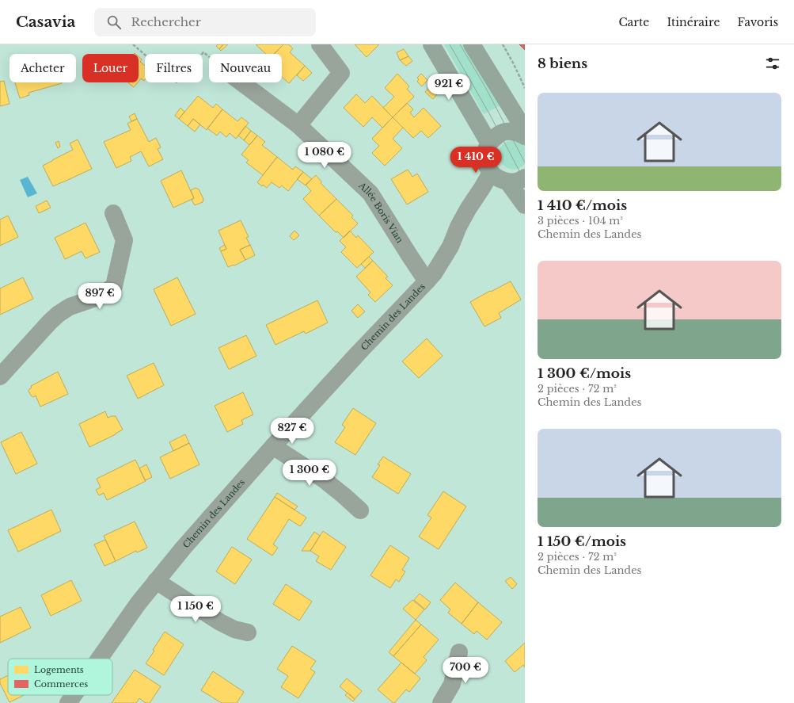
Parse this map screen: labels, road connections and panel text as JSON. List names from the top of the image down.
{
  "streets": {
    "street": ["Allée Boris Vian", "Chemin des Landes"]
  },
  "crossings": [
    ["Allée Boris Vian", "Chemin des Landes"]
  ],
  "legend": ["Logements", "Commerces"],
  "page": {
    "header": "Casavia",
    "search": "Rechercher",
    "nav": ["Carte", "Itinéraire", "Favoris"],
    "heading": "8 biens",
    "chip": [
      "Acheter",
      "Louer",
      "Filtres",
      "Nouveau"
    ],
    "price": [
      "921 €",
      "1 080 €",
      "1 410 €",
      "897 €",
      "827 €",
      "1 300 €",
      "1 150 €",
      "700 €"
    ],
    "list": [
      {
        "name": "1 410 €/mois",
        "note": "3 pièces · 104 m² · Chemin des Landes"
      },
      {
        "name": "1 300 €/mois",
        "note": "2 pièces · 72 m² · Chemin des Landes"
      },
      {
        "name": "1 150 €/mois",
        "note": "2 pièces · 72 m² · Chemin des Landes"
      }
    ]
  }
}
